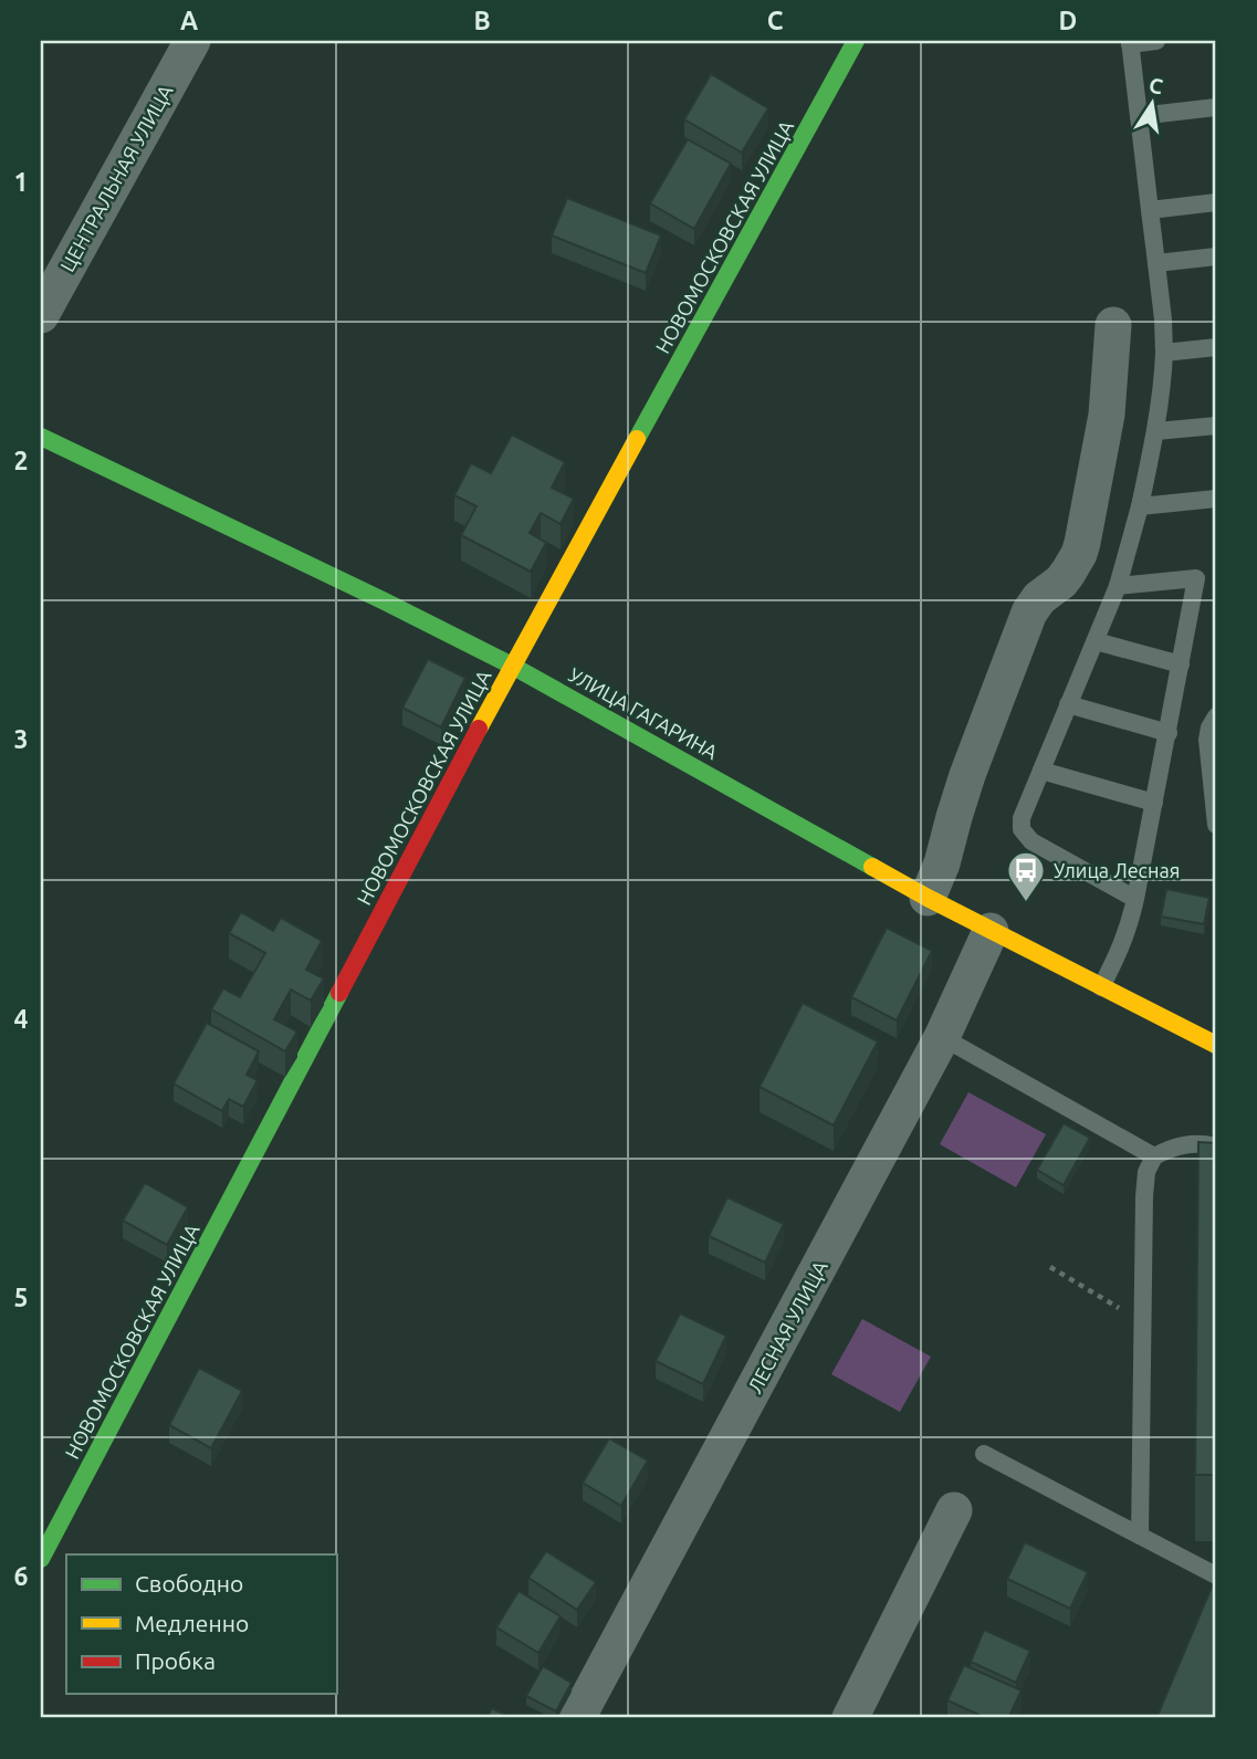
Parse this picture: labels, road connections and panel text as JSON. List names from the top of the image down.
{
  "streets": {
    "street": [
      "ЦЕНТРАЛЬНАЯ УЛИЦА",
      "НОВОМОСКОВСКАЯ УЛИЦА",
      "УЛИЦА ГАГАРИНА",
      "ЛЕСНАЯ УЛИЦА"
    ]
  },
  "crossings": [
    ["НОВОМОСКОВСКАЯ УЛИЦА", "УЛИЦА ГАГАРИНА"],
    ["УЛИЦА ГАГАРИНА", "ЛЕСНАЯ УЛИЦА"]
  ],
  "places": {
    "bus stop": ["Улица Лесная"]
  },
  "legend": ["Свободно", "Медленно", "Пробка"],
  "north": "top",
  "grid": {
    "columns": [
      "A",
      "B",
      "C",
      "D"
    ],
    "rows": [
      "1",
      "2",
      "3",
      "4",
      "5",
      "6"
    ]
  }
}
